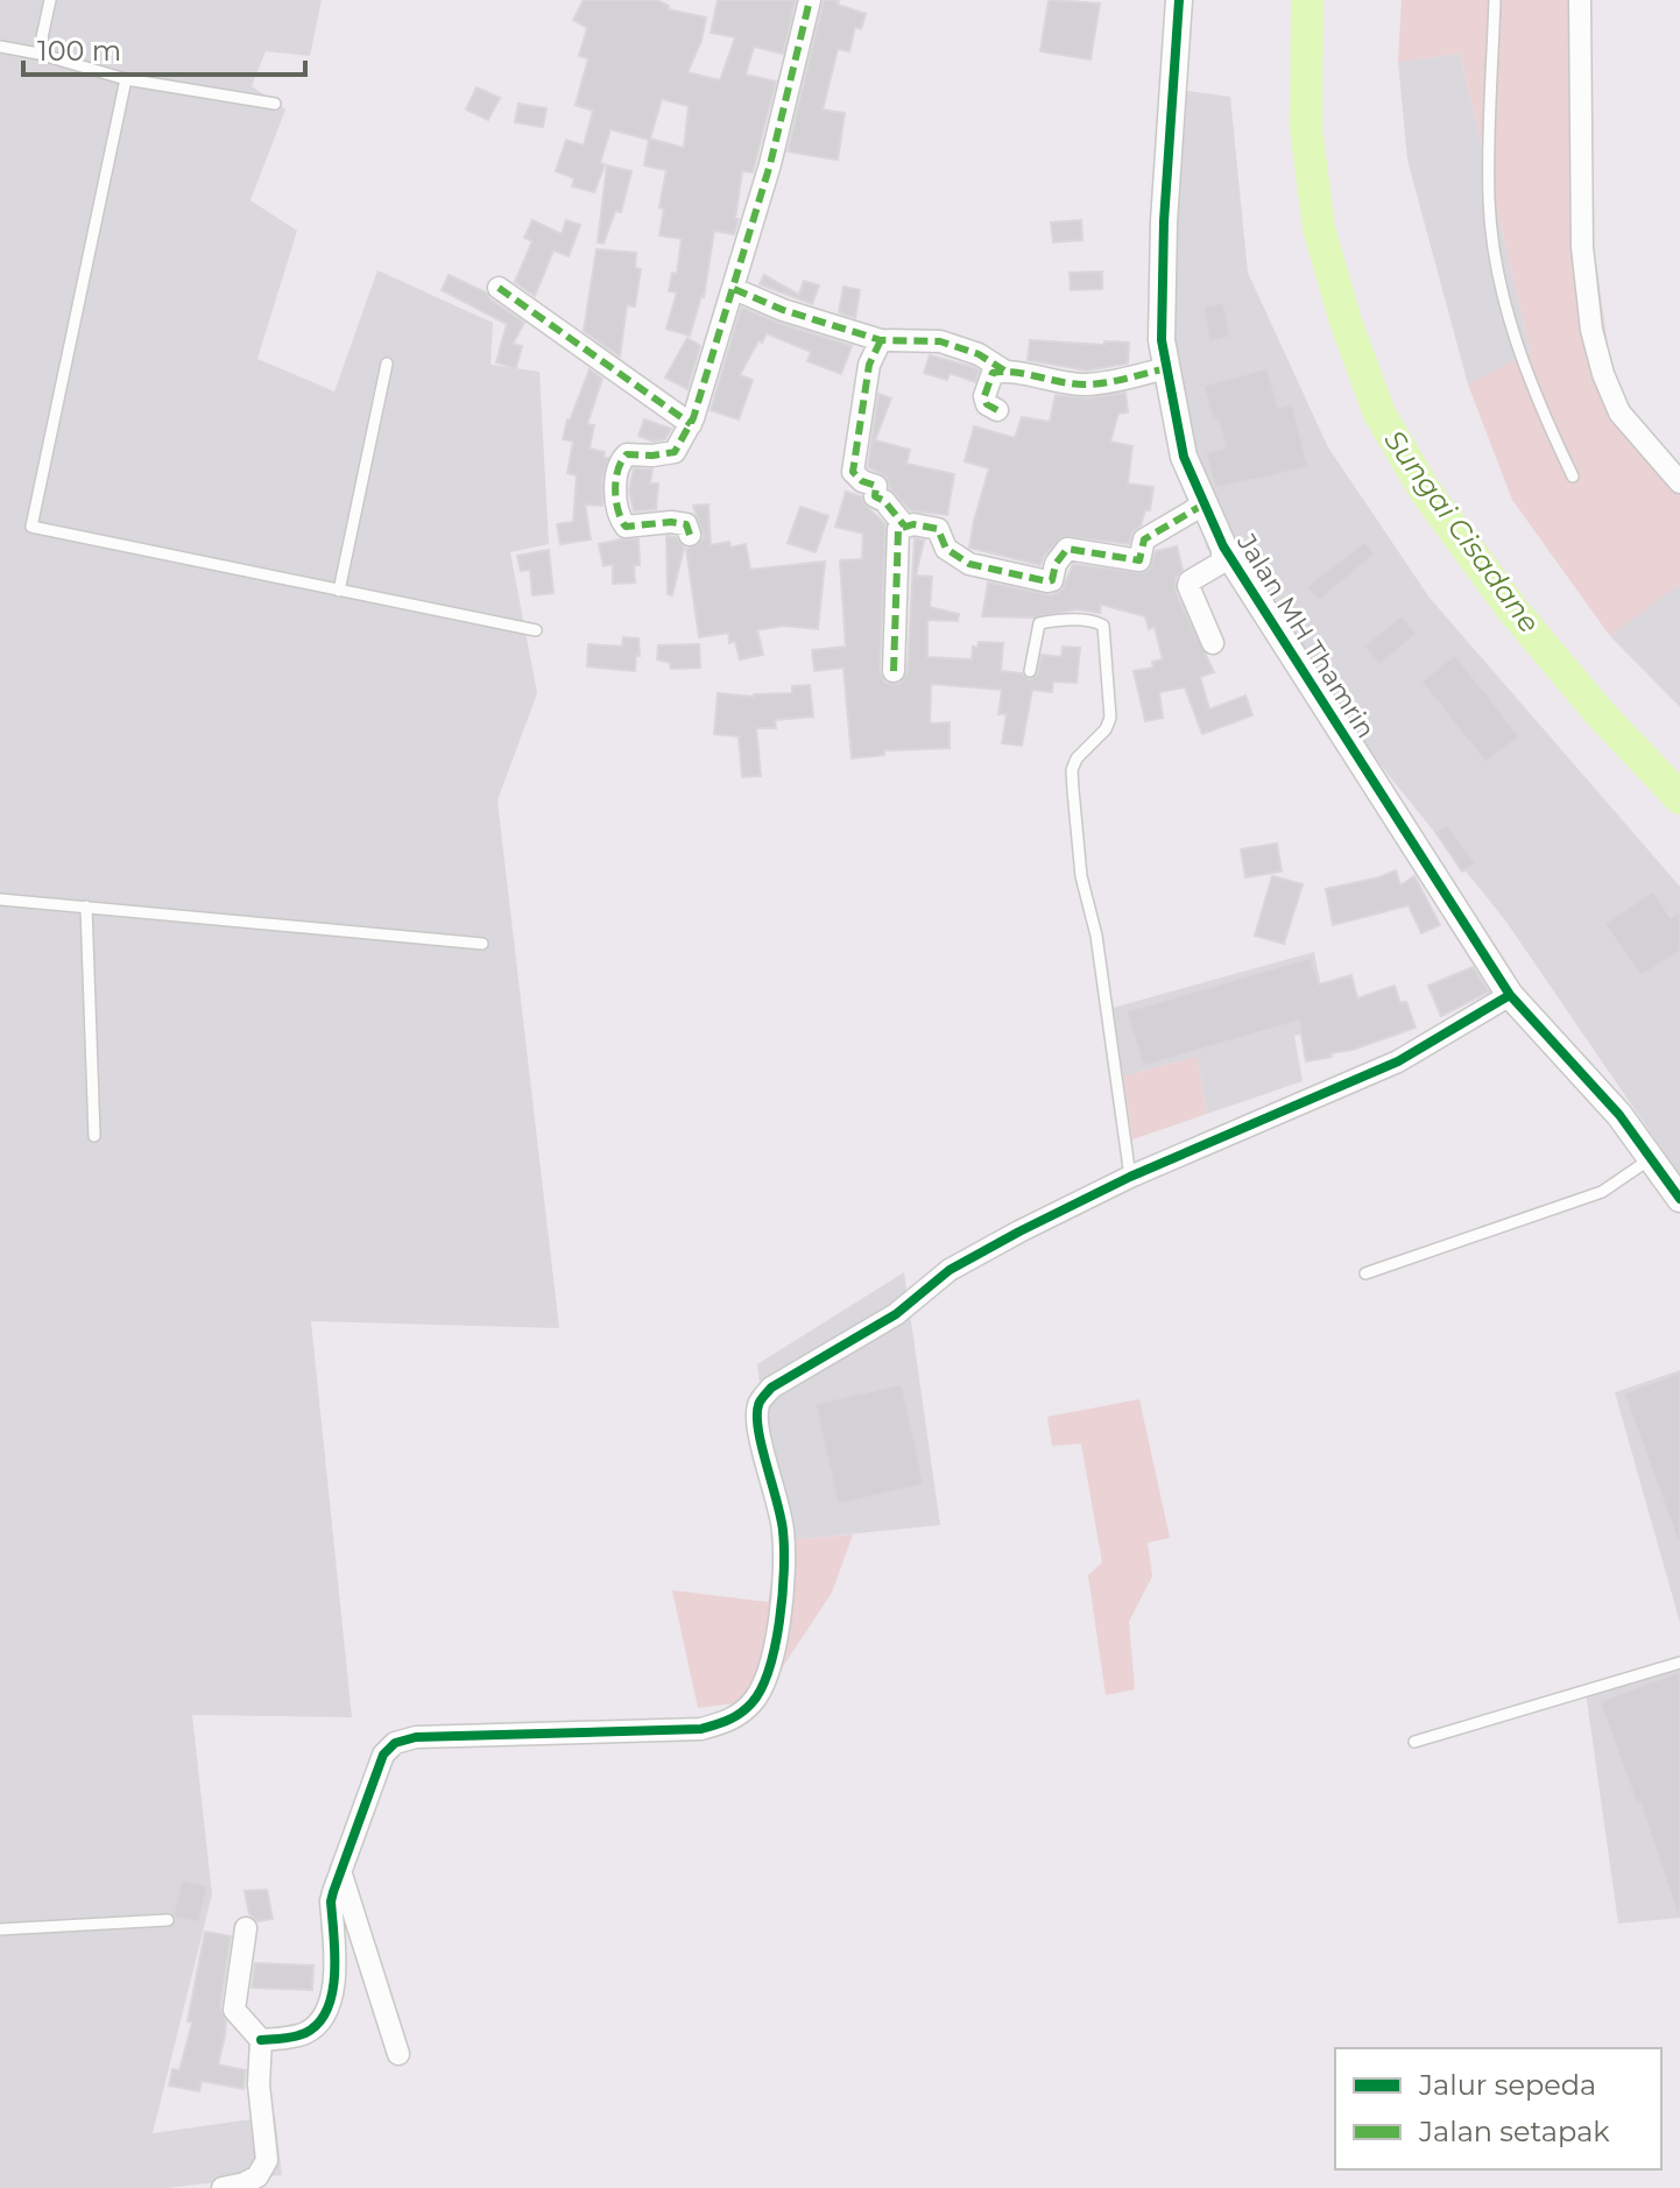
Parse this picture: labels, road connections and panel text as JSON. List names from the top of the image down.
{
  "streets": {
    "street": ["Jalan MH Thamrin"]
  },
  "water": ["Sungai Cisadane"],
  "legend": ["Jalur sepeda", "Jalan setapak"],
  "scale_bar": "100 m"
}
